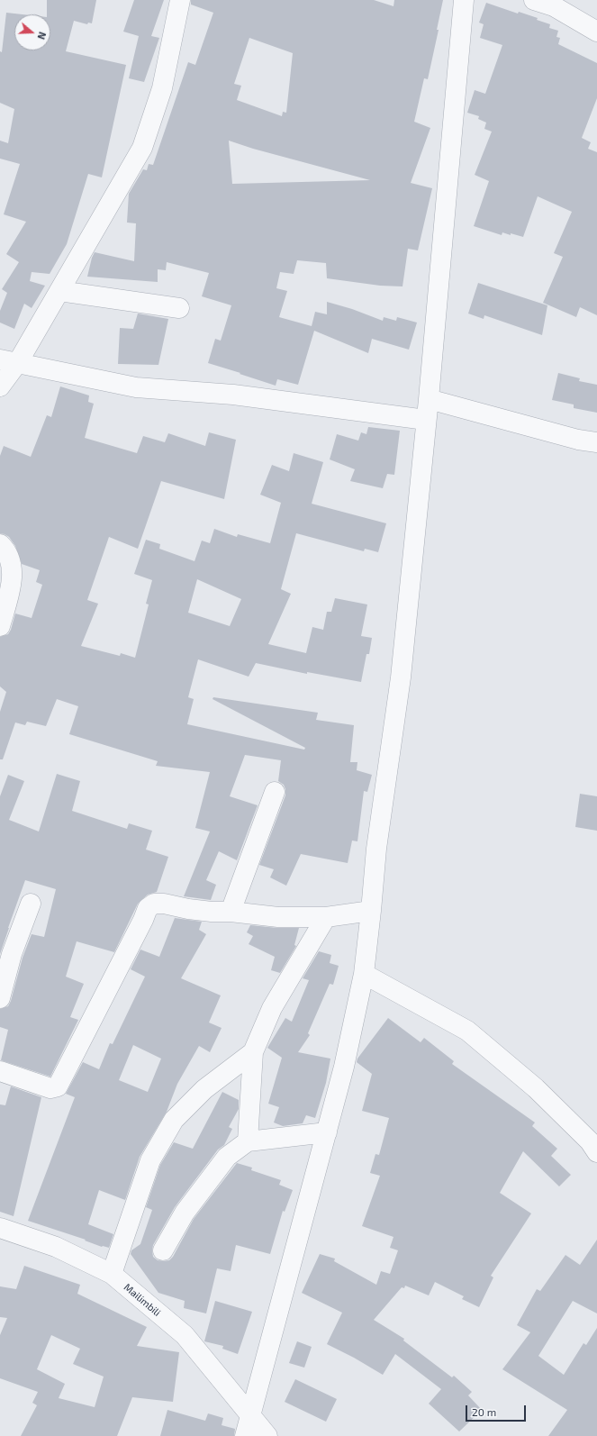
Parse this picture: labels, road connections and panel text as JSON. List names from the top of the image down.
{
  "streets": {
    "street": ["Mailimbili"]
  },
  "scale_bar": "20 m",
  "north": "right"
}
